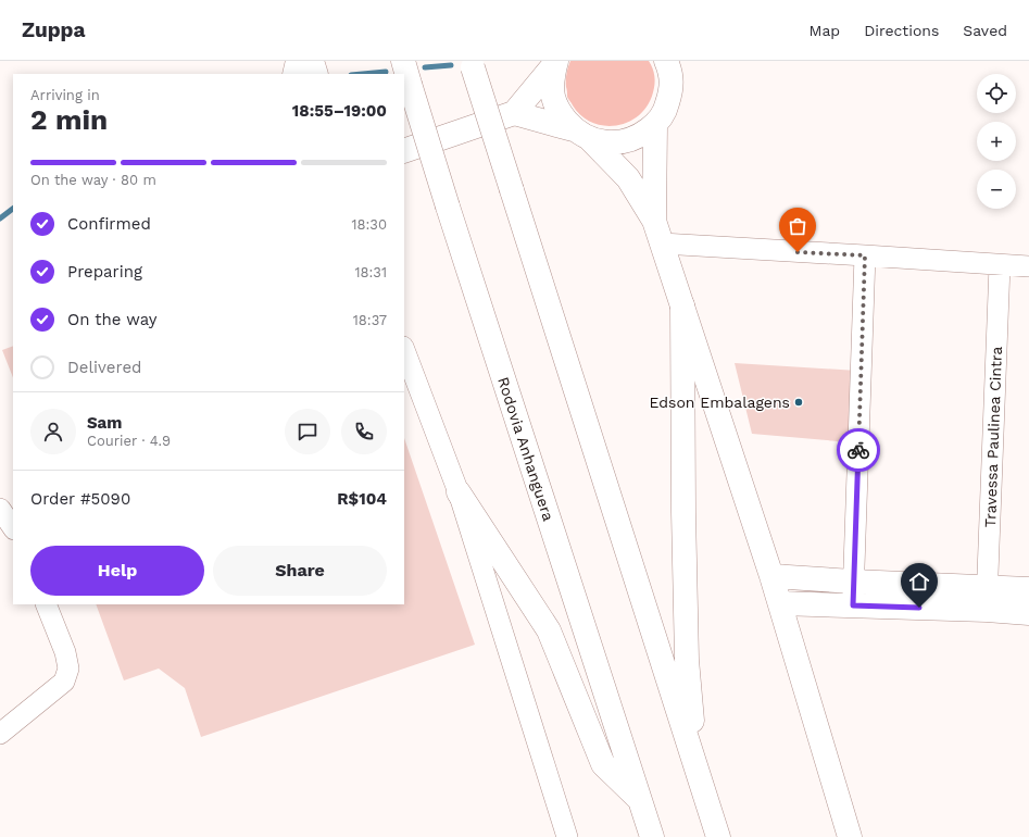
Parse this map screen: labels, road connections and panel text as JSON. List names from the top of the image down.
{
  "streets": {
    "main road": ["Rodovia Anhanguera"],
    "street": ["Travessa Paulinea Cintra"]
  },
  "places": ["Edson Embalagens"],
  "page": {
    "header": "Zuppa",
    "nav": ["Map", "Directions", "Saved"],
    "map_buttons": ["+", "−"],
    "heading": ["2 min", "Arriving in", "18:55–19:00"],
    "panel": [
      "Sam",
      "Courier · 4.9",
      "Order #5090",
      "R$104"
    ],
    "bar": "On the way · 80 m",
    "list": [
      ["Confirmed", "18:30"],
      ["Preparing", "18:31"],
      ["On the way", "18:37"],
      "Delivered"
    ],
    "buttons": ["Help", "Share"]
  }
}
